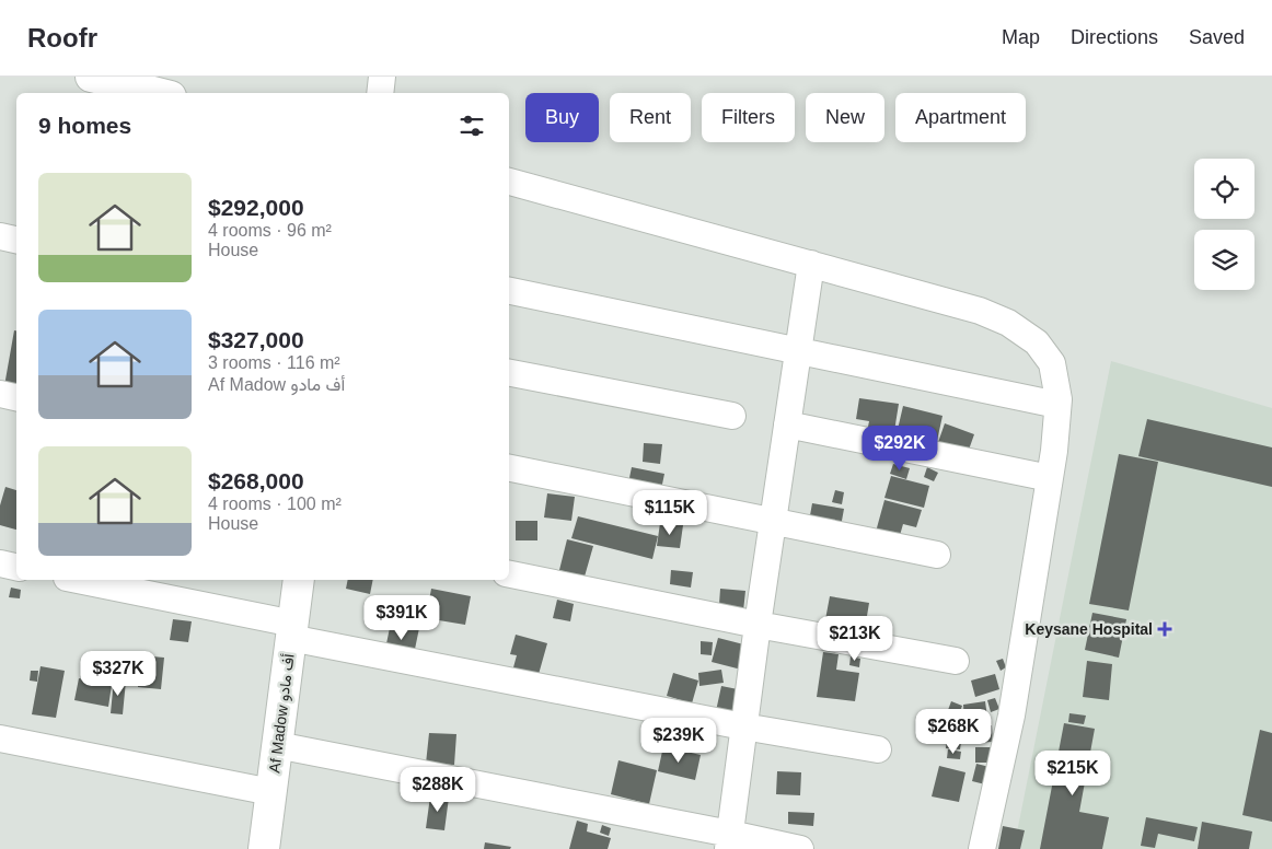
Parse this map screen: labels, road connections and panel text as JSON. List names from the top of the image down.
{
  "streets": {
    "street": ["Af Madow أف مادو"]
  },
  "places": {
    "health": ["Keysane Hospital"]
  },
  "page": {
    "header": "Roofr",
    "nav": ["Map", "Directions", "Saved"],
    "chip": [
      "Buy",
      "Rent",
      "Filters",
      "New",
      "Apartment"
    ],
    "heading": "9 homes",
    "list": [
      {
        "name": "$292,000",
        "note": "4 rooms · 96 m² · House"
      },
      {
        "name": "$327,000",
        "note": "3 rooms · 116 m² · Af Madow أف مادو"
      },
      {
        "name": "$268,000",
        "note": "4 rooms · 100 m² · House"
      }
    ],
    "price": [
      "$292K",
      "$115K",
      "$391K",
      "$213K",
      "$327K",
      "$268K",
      "$239K",
      "$215K",
      "$288K"
    ]
  }
}
